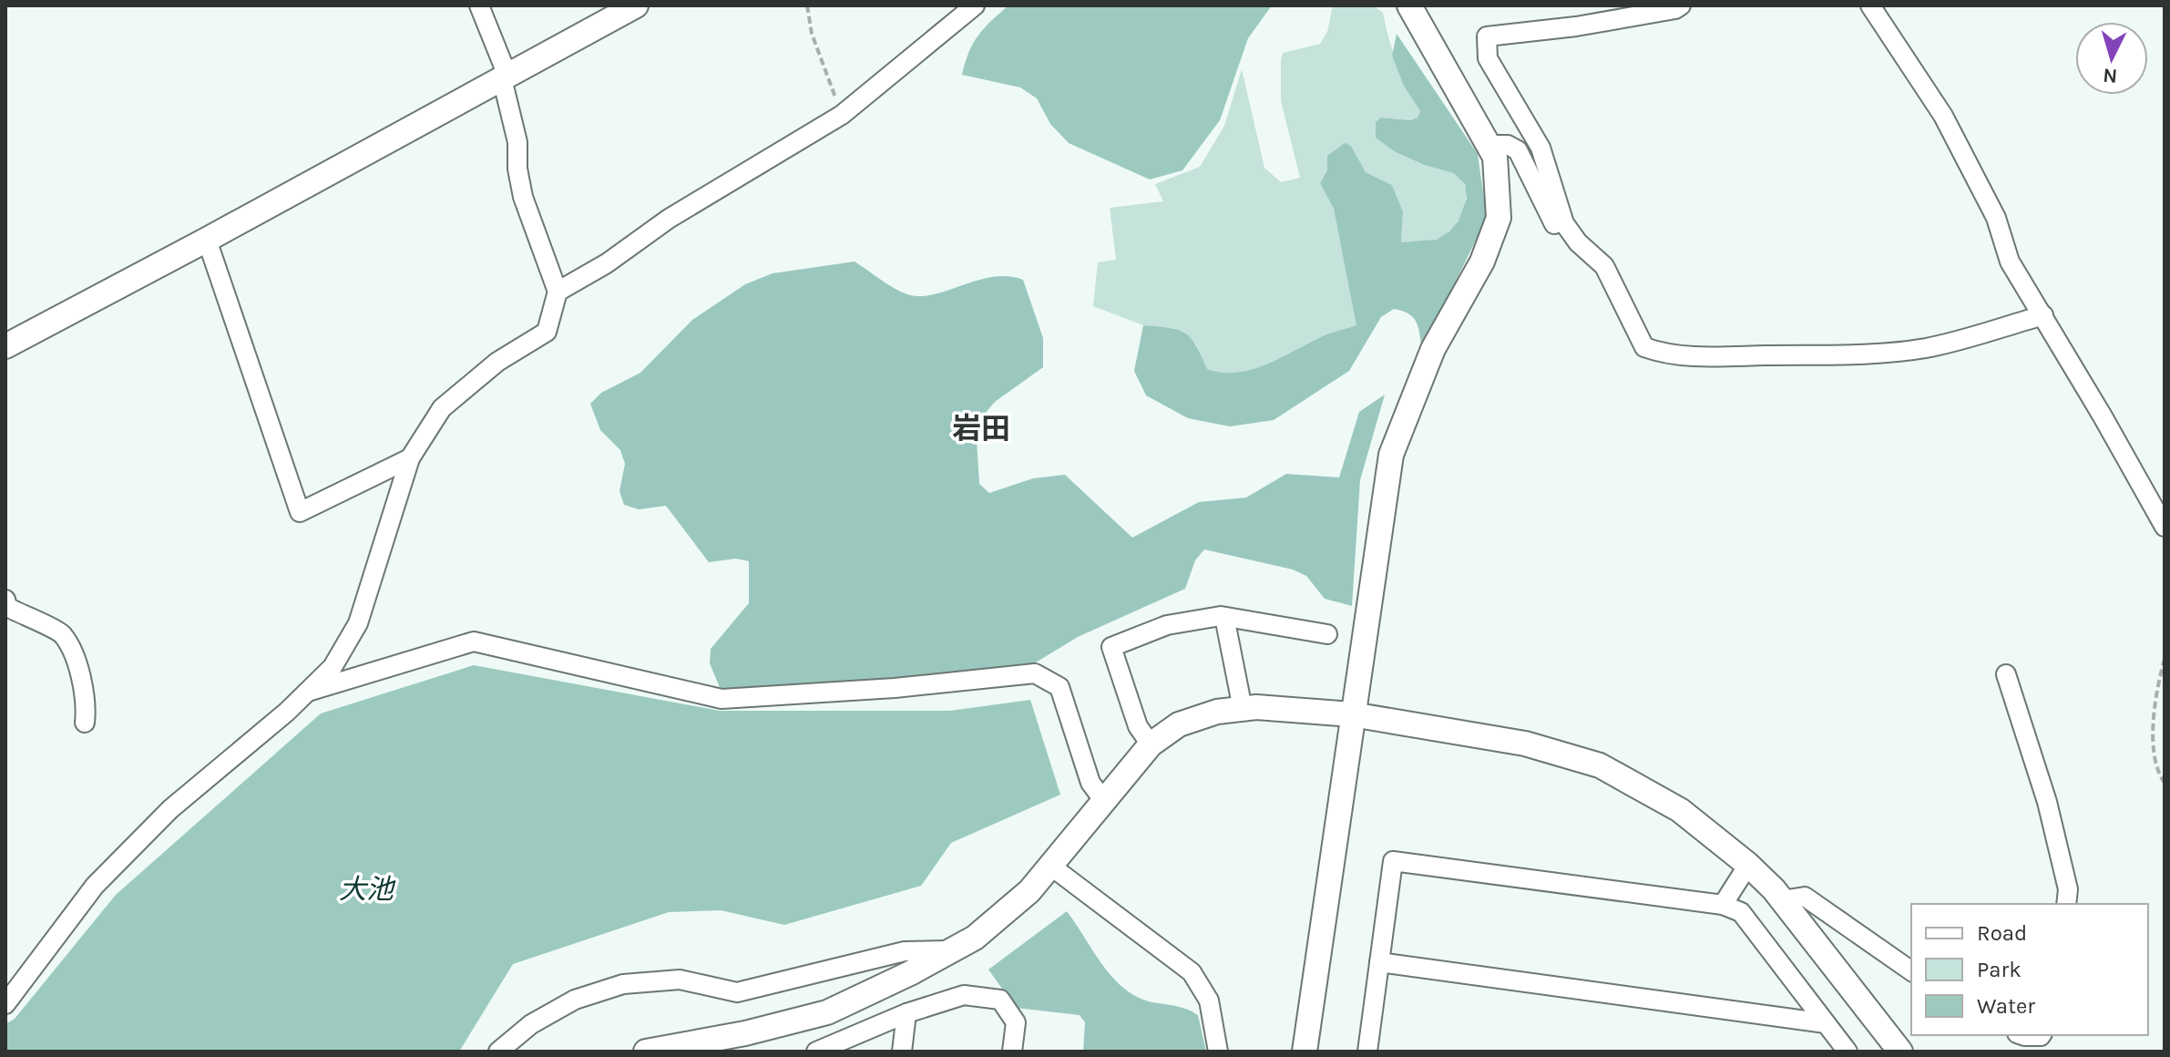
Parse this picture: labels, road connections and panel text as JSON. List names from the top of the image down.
{
  "districts": ["岩田"],
  "water": ["大池"],
  "legend": ["Road", "Park", "Water"],
  "north": "bottom"
}
